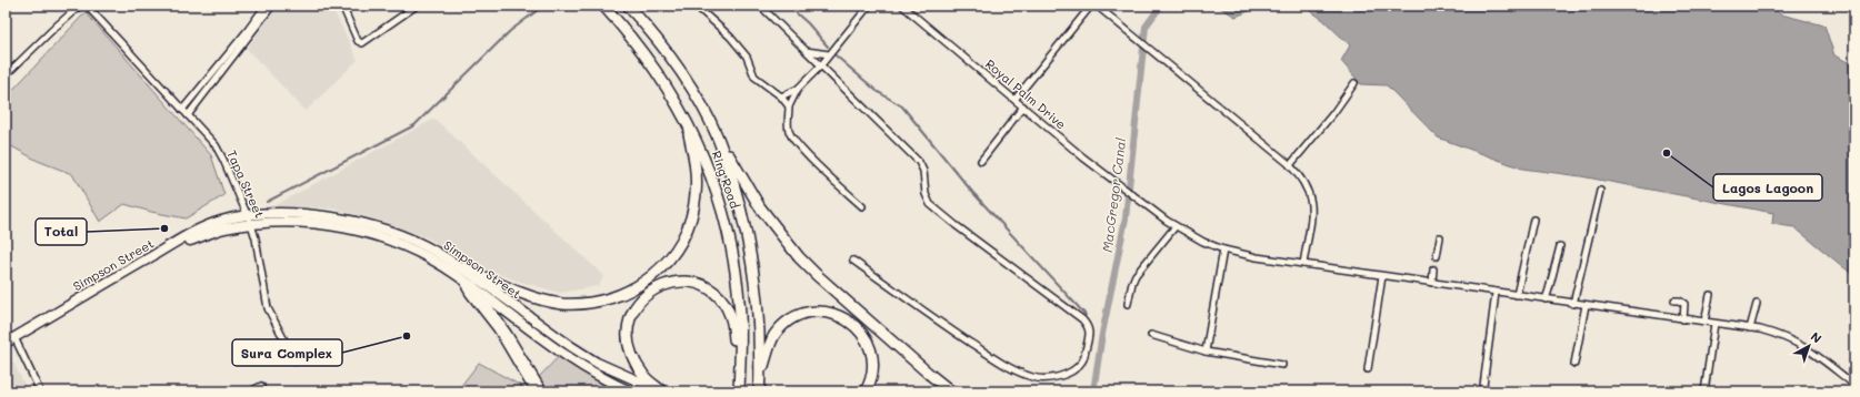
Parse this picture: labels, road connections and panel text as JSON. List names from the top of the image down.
{
  "streets": {
    "highway": ["Ring Road"],
    "main road": ["Simpson Street"],
    "street": ["Royal Palm Drive", "Tapa Street"]
  },
  "crossings": [
    ["Tapa Street", "Simpson Street"]
  ],
  "water": ["MacGregor Canal"],
  "places": ["Lagos Lagoon", "Total", "Sura Complex"],
  "north": "top right"
}
